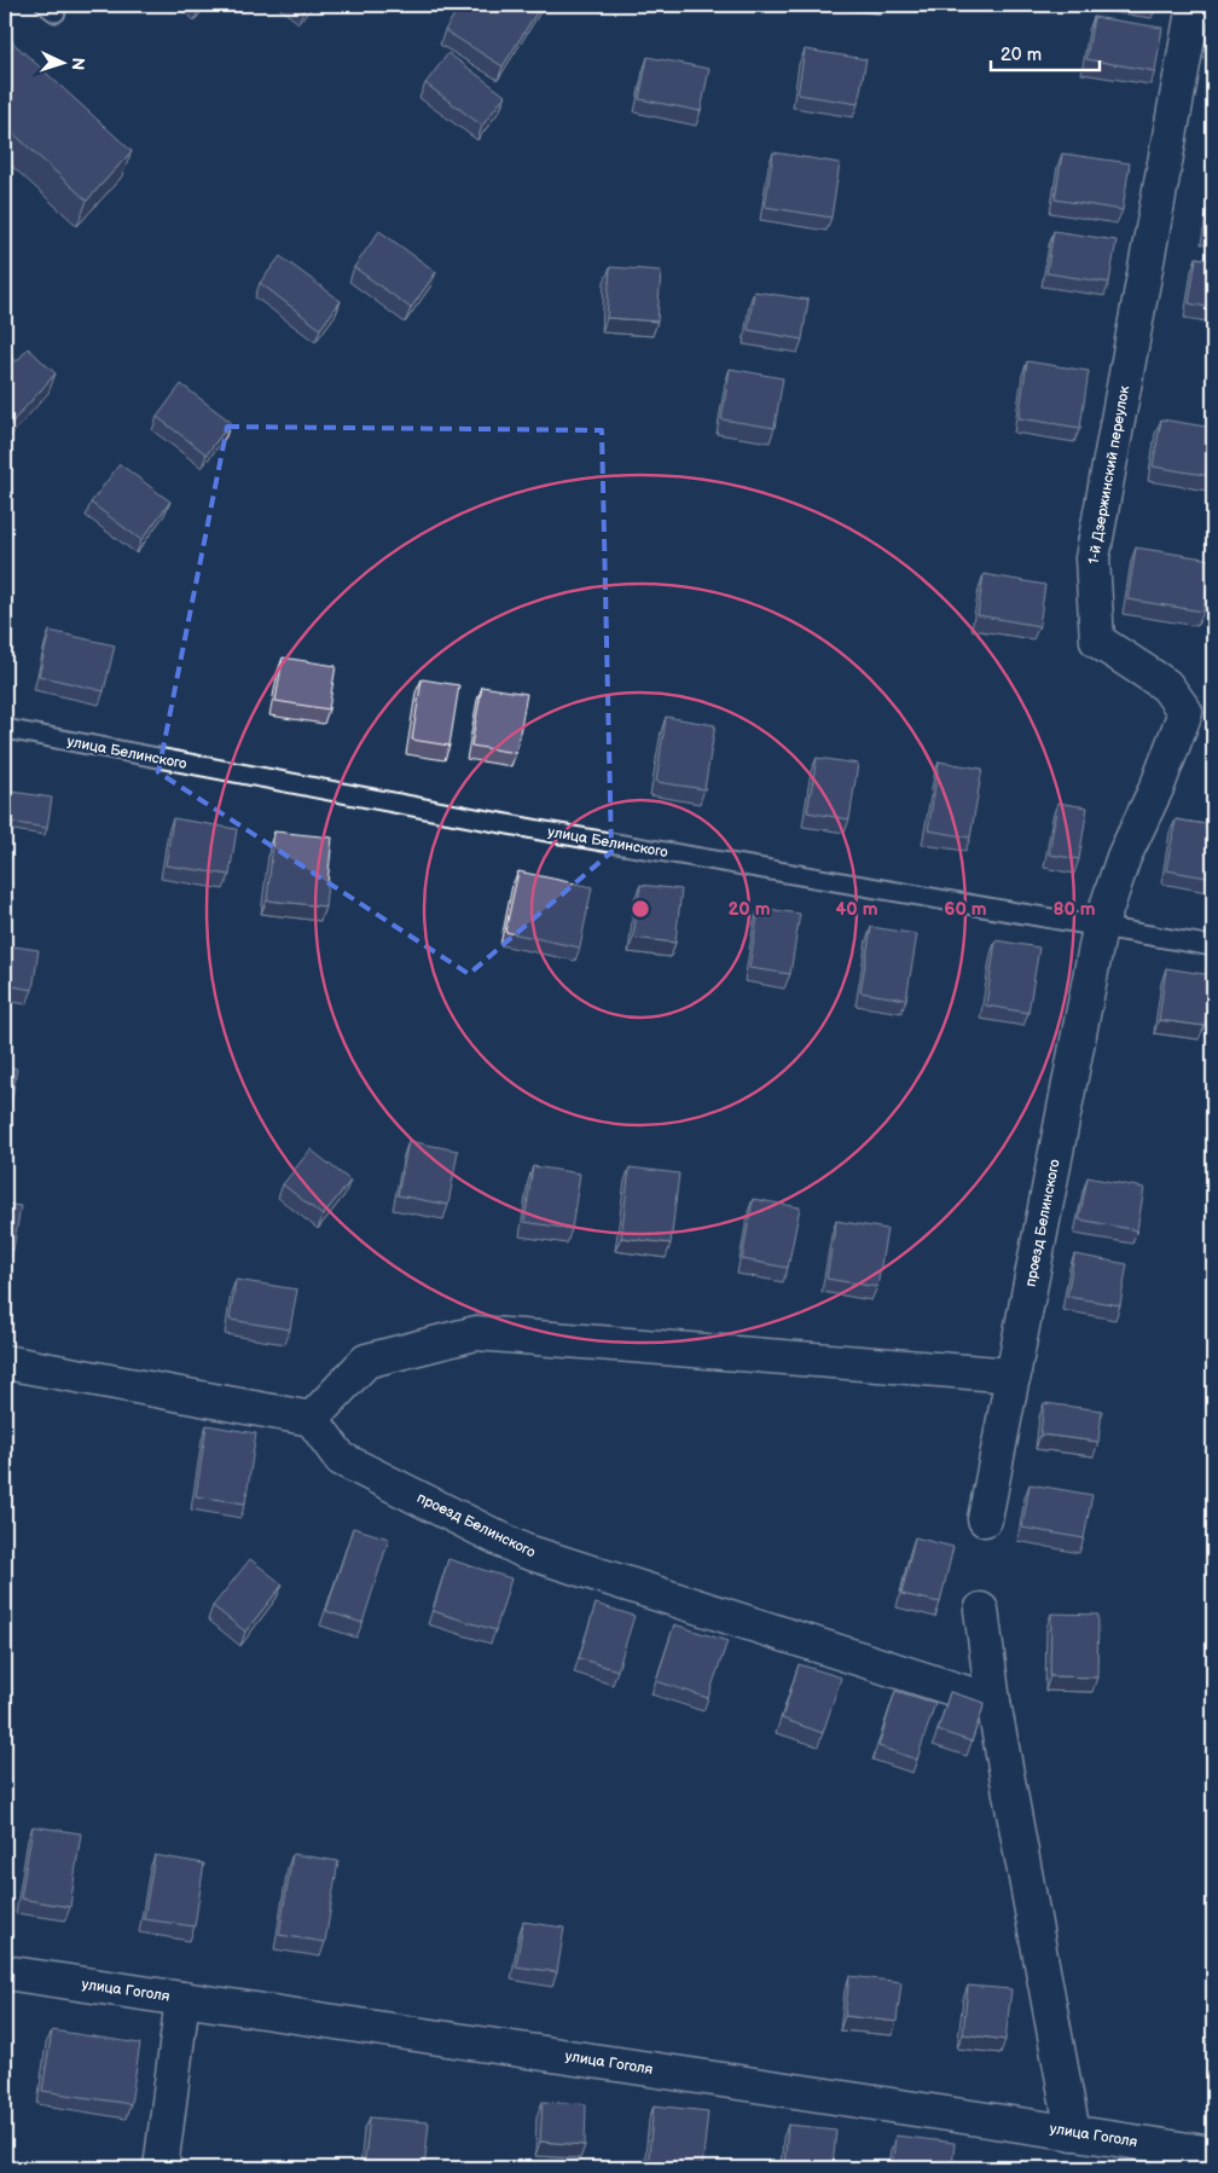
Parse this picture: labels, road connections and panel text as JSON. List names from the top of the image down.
{
  "streets": {
    "street": ["1-й Дзержинский переулок", "проезд Белинского", "улица Гоголя"],
    "lane": ["улица Белинского"]
  },
  "crossings": [
    ["1-й Дзержинский переулок", "улица Белинского"],
    ["1-й Дзержинский переулок", "проезд Белинского"],
    ["улица Белинского", "проезд Белинского"]
  ],
  "scale_bar": "20 m",
  "north": "right",
  "rings": [
    "20 m",
    "40 m",
    "60 m",
    "80 m"
  ]
}
